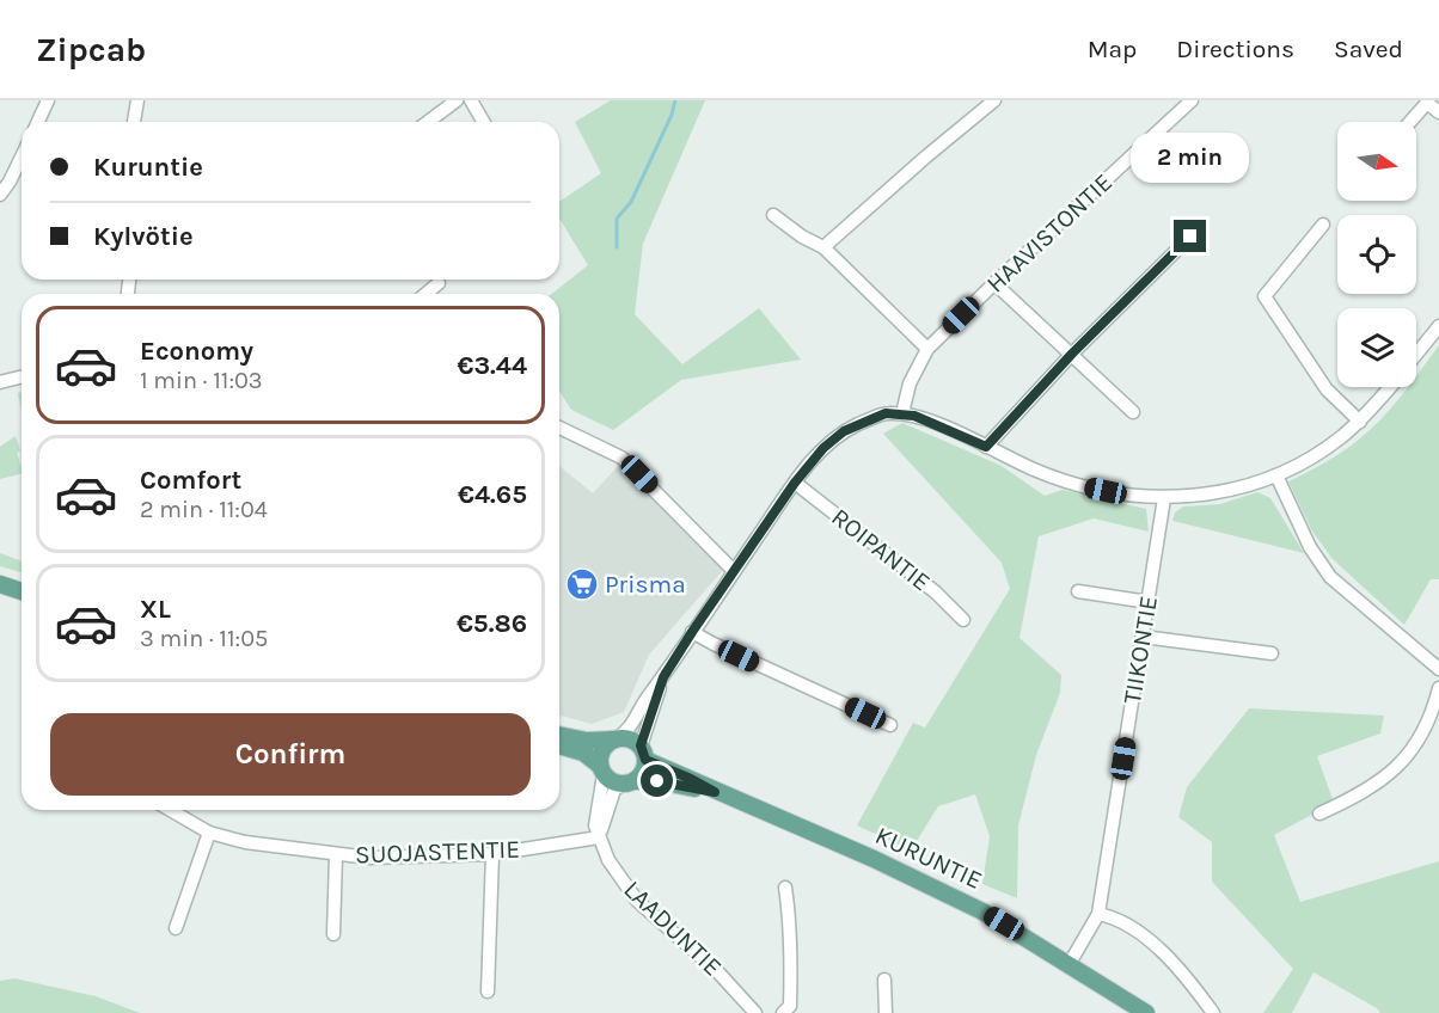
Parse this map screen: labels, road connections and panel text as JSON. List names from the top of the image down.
{
  "streets": {
    "main road": ["KURUNTIE"],
    "street": [
      "HAAVISTONTIE",
      "ROIPANTIE",
      "TIIKONTIE",
      "SUOJASTENTIE",
      "LAADUNTIE"
    ]
  },
  "crossings": [
    ["TIIKONTIE", "KURUNTIE"],
    ["SUOJASTENTIE", "LAADUNTIE"],
    ["KURUNTIE", "LAADUNTIE"]
  ],
  "places": {
    "supermarket": ["Prisma"]
  },
  "north": "right",
  "page": {
    "header": "Zipcab",
    "nav": ["Map", "Directions", "Saved"],
    "banner": ["Kuruntie", "Kylvötie"],
    "bubble": "2 min",
    "list": [
      {
        "name": "Economy",
        "note": "1 min · 11:03",
        "value": "€3.44"
      },
      {
        "name": "Comfort",
        "note": "2 min · 11:04",
        "value": "€4.65"
      },
      {
        "name": "XL",
        "note": "3 min · 11:05",
        "value": "€5.86"
      }
    ],
    "buttons": "Confirm"
  }
}
